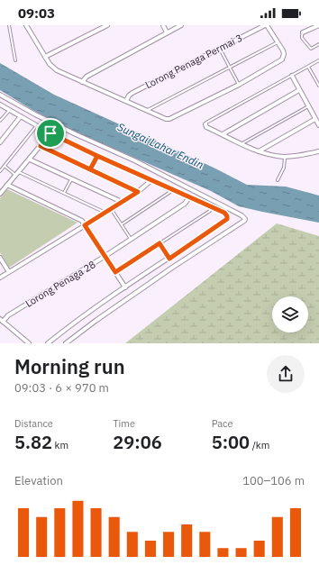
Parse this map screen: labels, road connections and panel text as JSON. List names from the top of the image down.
{
  "streets": {
    "street": ["Lorong Penaga Permai 3", "Lorong Penaga 28"]
  },
  "water": ["Sungai Lahar Endin"],
  "page": {
    "status": "09:03",
    "heading": ["Morning run", "09:03 · 6 × 970 m"],
    "stats": [
      ["Distance", "5.82 km"],
      ["Time", "29:06"],
      ["Pace", "5:00 /km"]
    ],
    "chart": ["Elevation", "100–106 m"]
  }
}
